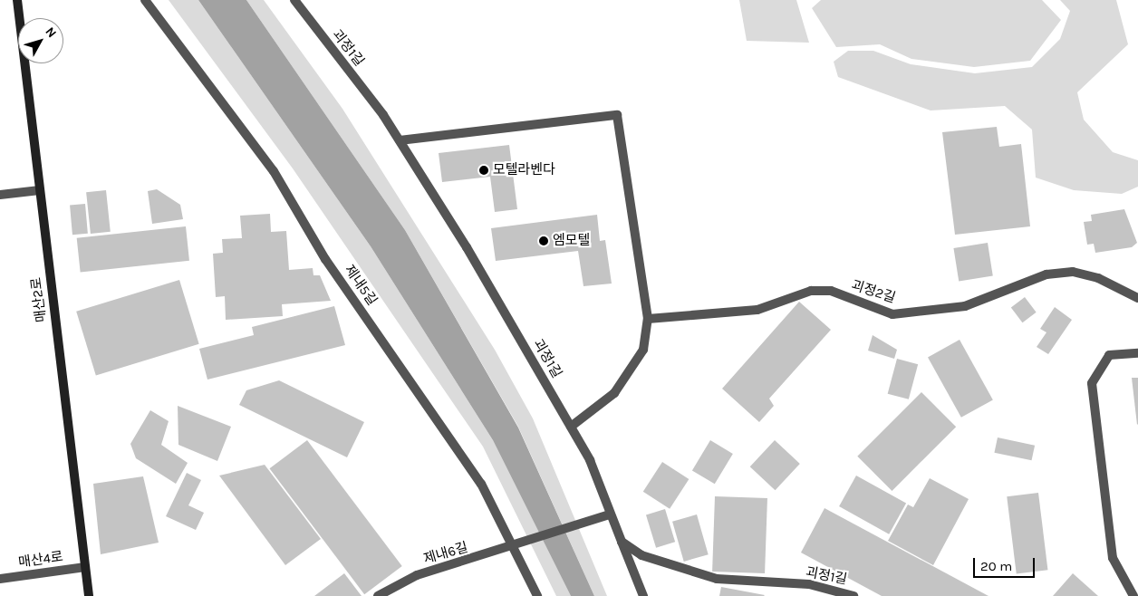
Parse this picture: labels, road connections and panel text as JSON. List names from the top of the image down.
{
  "streets": {
    "street": [
      "괴정1길",
      "제내5길",
      "괴정2길",
      "매산2로",
      "제내6길",
      "매산4로"
    ]
  },
  "crossings": [
    ["괴정1길", "제내6길"],
    ["제내5길", "제내6길"],
    ["매산2로", "매산4로"]
  ],
  "places": ["모텔라벤다", "엠모텔"],
  "scale_bar": "20 m",
  "north": "top right"
}
